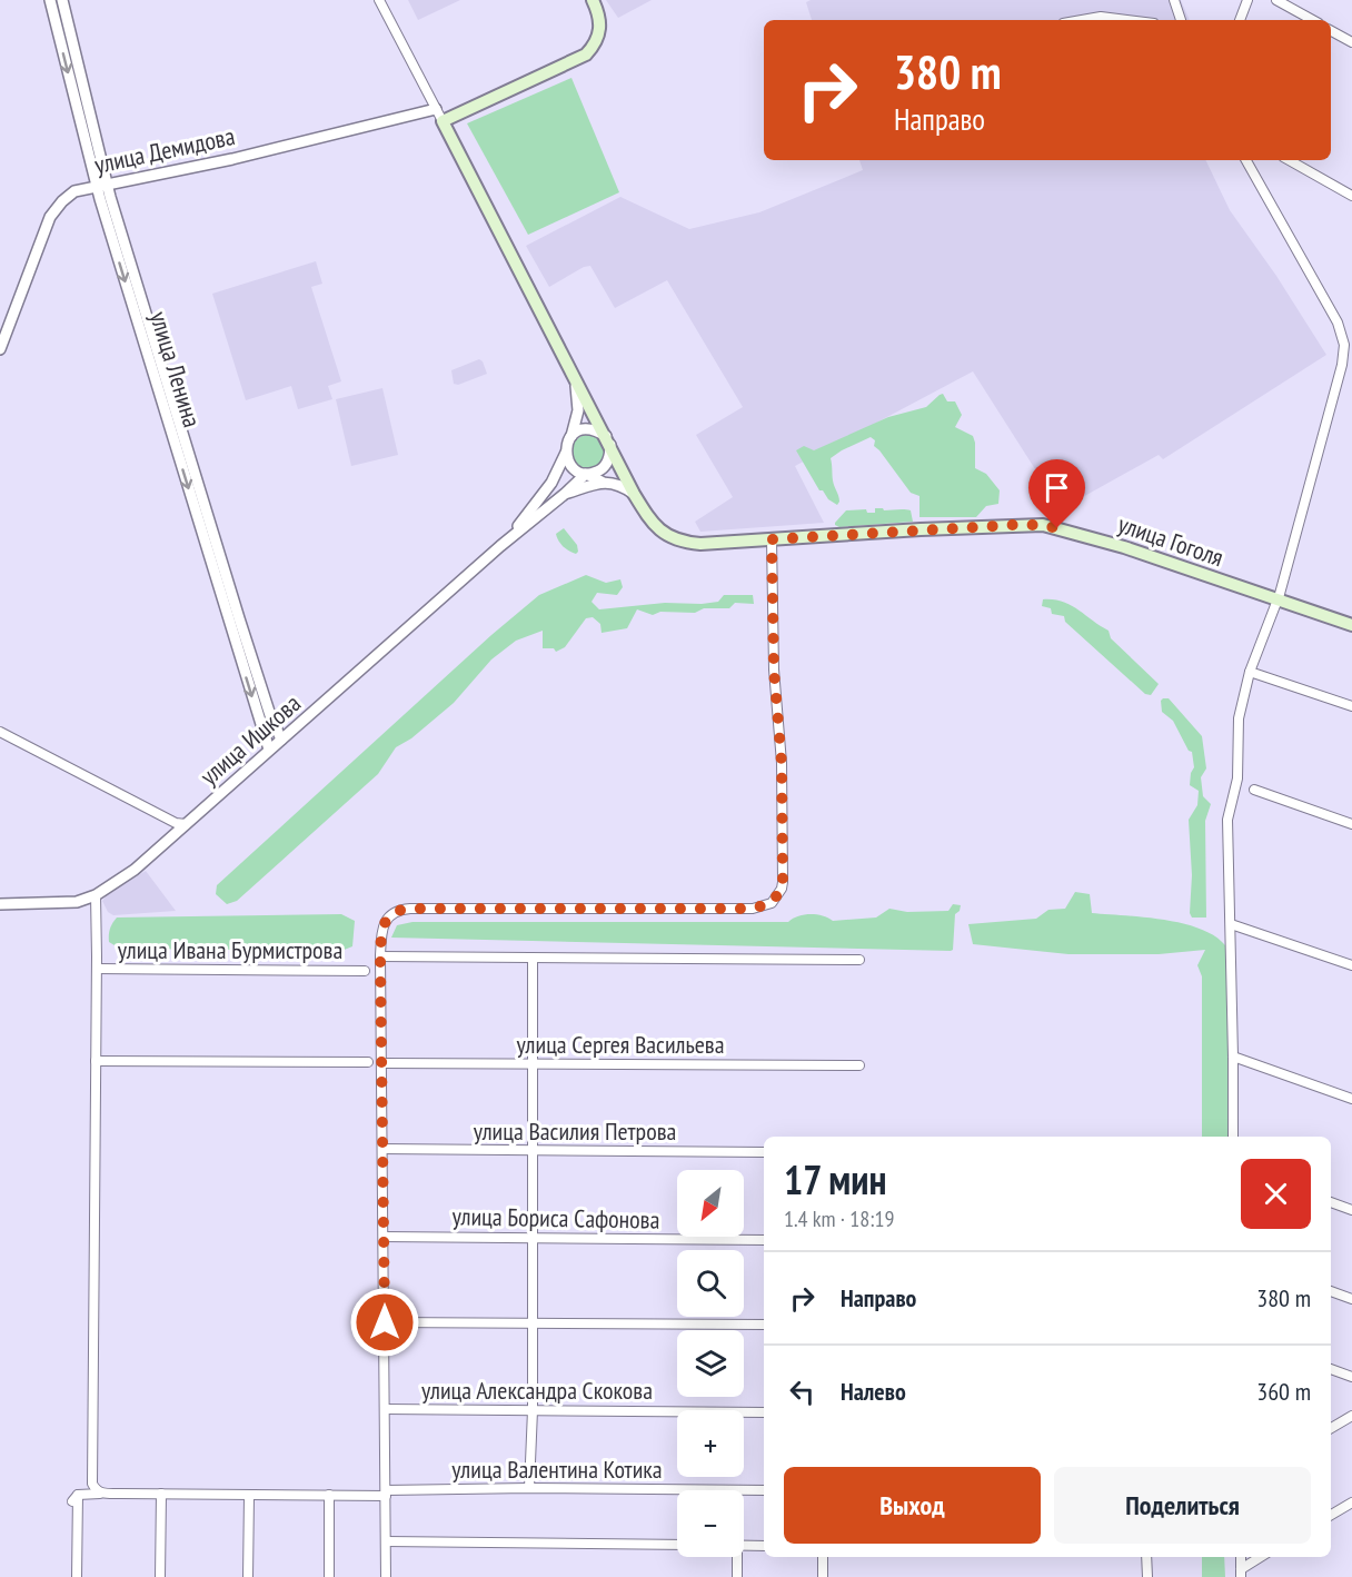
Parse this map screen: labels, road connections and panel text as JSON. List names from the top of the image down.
{
  "streets": {
    "main road": ["улица Гоголя"],
    "street": [
      "улица Демидова",
      "улица Ленина",
      "улица Ишкова",
      "улица Ивана Бурмистрова",
      "улица Сергея Васильева",
      "улица Василия Петрова",
      "улица Бориса Сафонова",
      "улица Александра Скокова",
      "улица Валентина Котика"
    ]
  },
  "crossings": [
    ["улица Демидова", "улица Ленина"],
    ["улица Ленина", "улица Ишкова"],
    ["улица Гоголя", "улица Ишкова"]
  ],
  "north": "bottom left",
  "page": {
    "turn": ["380 m", "Направо"],
    "heading": ["17 мин", "1.4 km · 18:19"],
    "map_buttons": ["+", "−"],
    "list": [
      {
        "name": "Направо",
        "value": "380 m"
      },
      {
        "name": "Налево",
        "value": "360 m"
      }
    ],
    "buttons": ["Выход", "Поделиться"]
  }
}
